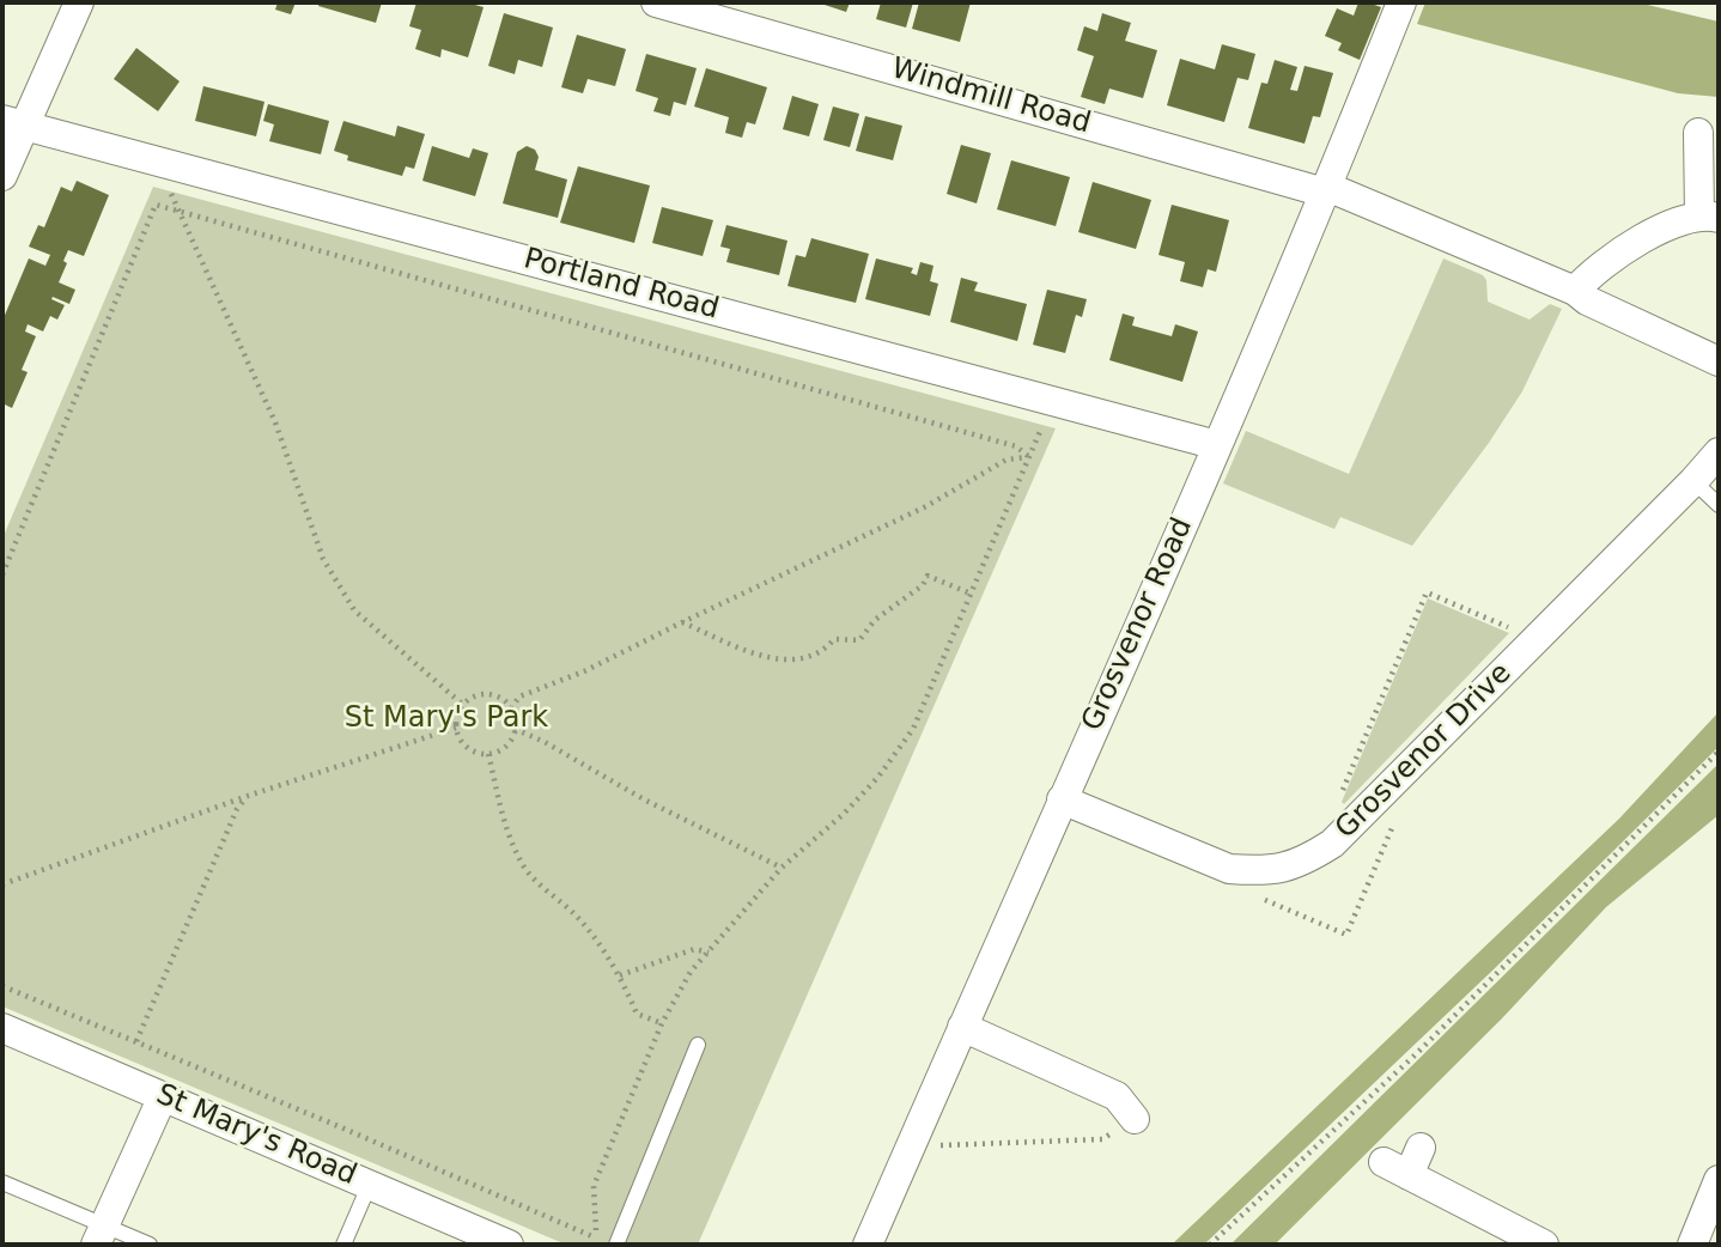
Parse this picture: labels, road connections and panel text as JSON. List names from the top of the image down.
{
  "streets": {
    "street": [
      "Windmill Road",
      "Portland Road",
      "Grosvenor Road",
      "Grosvenor Drive",
      "St Mary's Road"
    ]
  },
  "crossings": [
    ["Windmill Road", "Grosvenor Road"],
    ["Portland Road", "Grosvenor Road"],
    ["Grosvenor Road", "Grosvenor Drive"]
  ],
  "parks": ["St Mary's Park"]
}
